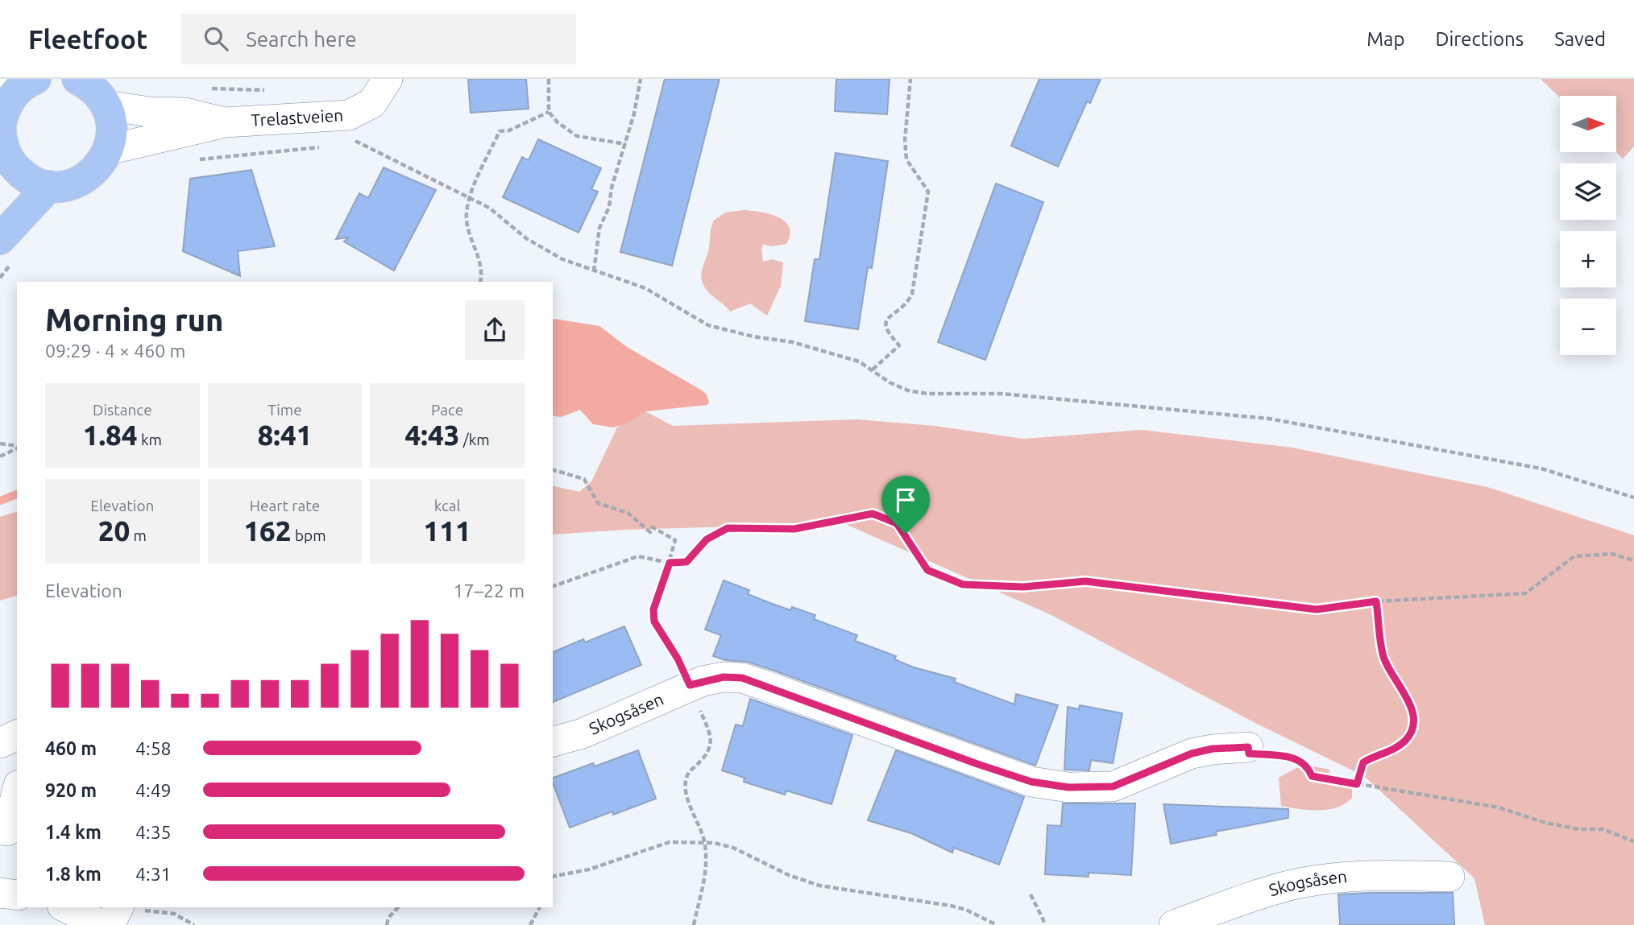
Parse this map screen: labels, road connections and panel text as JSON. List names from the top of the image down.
{
  "streets": {
    "street": ["Trelastveien", "Skogsåsen"]
  },
  "north": "right",
  "page": {
    "header": "Fleetfoot",
    "search": "Search here",
    "nav": ["Map", "Directions", "Saved"],
    "map_buttons": ["+", "−"],
    "heading": ["Morning run", "09:29 · 4 × 460 m"],
    "stats": [
      ["Distance", "1.84 km"],
      ["Time", "8:41"],
      ["Pace", "4:43 /km"],
      ["Elevation", "20 m"],
      ["Heart rate", "162 bpm"],
      ["kcal", "111"]
    ],
    "chart": ["Elevation", "17–22 m"],
    "list": [
      {
        "name": "460 m",
        "note": "4:58"
      },
      {
        "name": "920 m",
        "note": "4:49"
      },
      {
        "name": "1.4 km",
        "note": "4:35"
      },
      {
        "name": "1.8 km",
        "note": "4:31"
      }
    ]
  }
}
